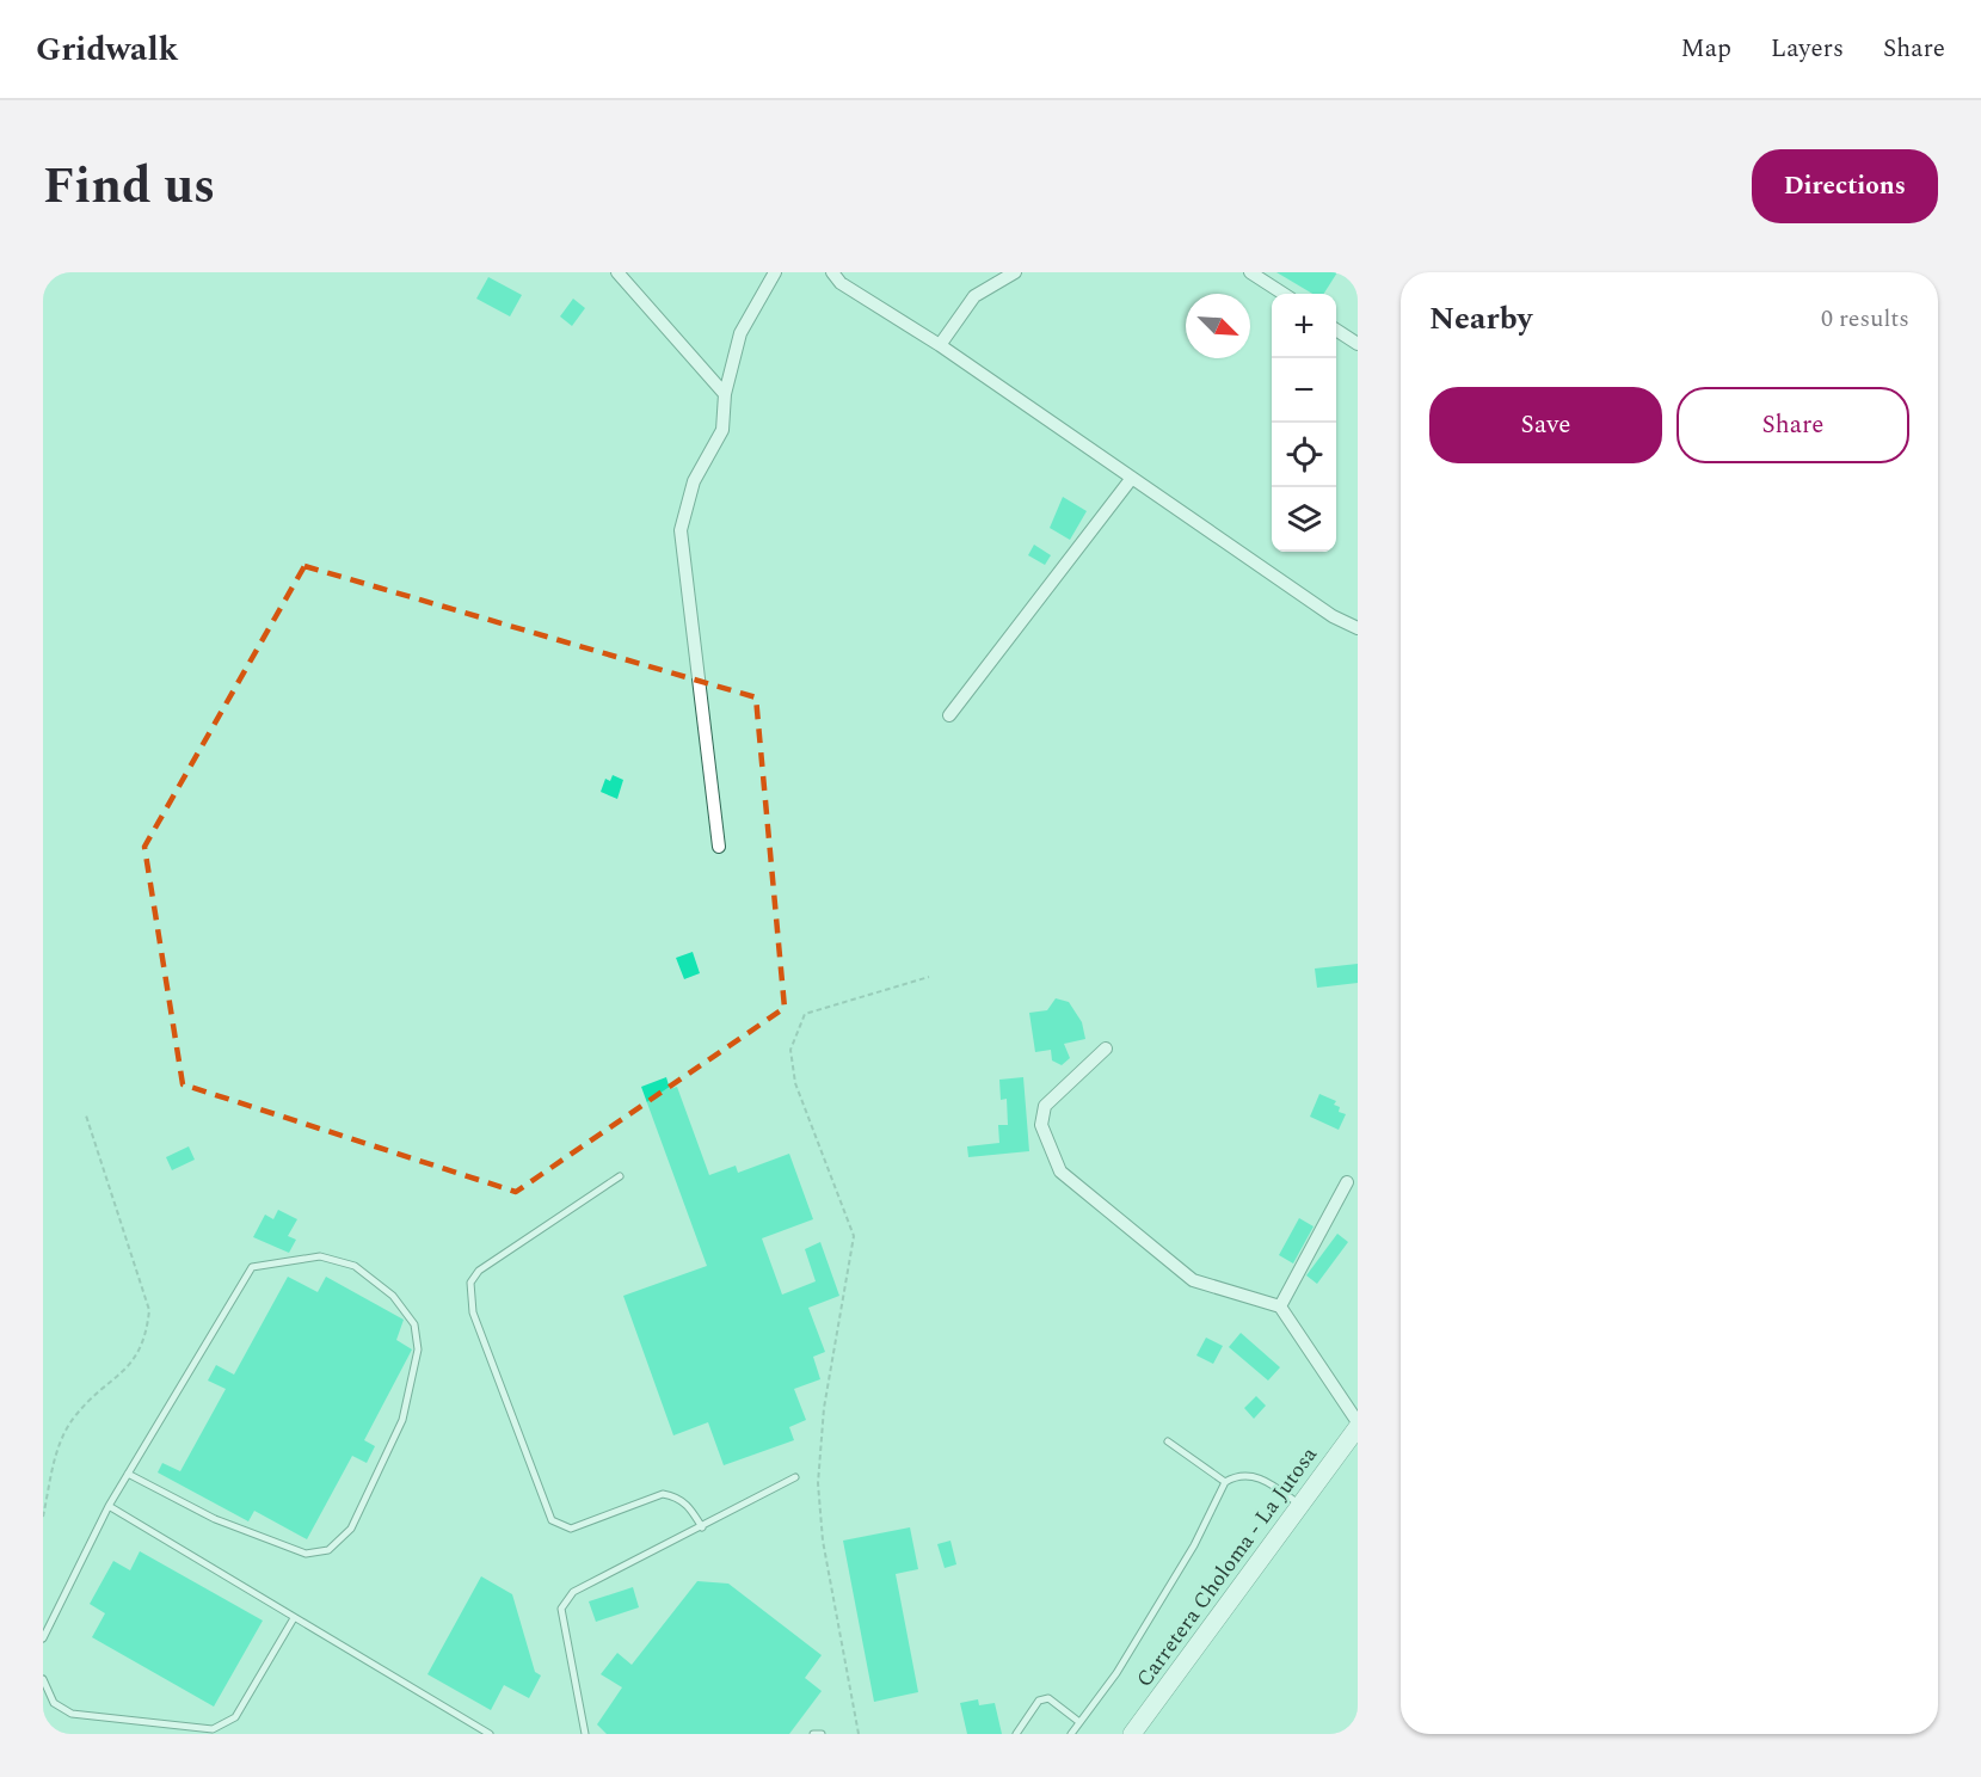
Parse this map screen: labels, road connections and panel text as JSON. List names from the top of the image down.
{
  "streets": {
    "street": ["Carretera Choloma - La Jutosa"]
  },
  "north": "bottom right",
  "page": {
    "header": "Gridwalk",
    "nav": ["Map", "Layers", "Share"],
    "title": "Find us",
    "buttons": [
      "Directions",
      ["Save", "Share"]
    ],
    "heading": ["Nearby", "0 results"],
    "map_buttons": ["+", "−"]
  }
}
